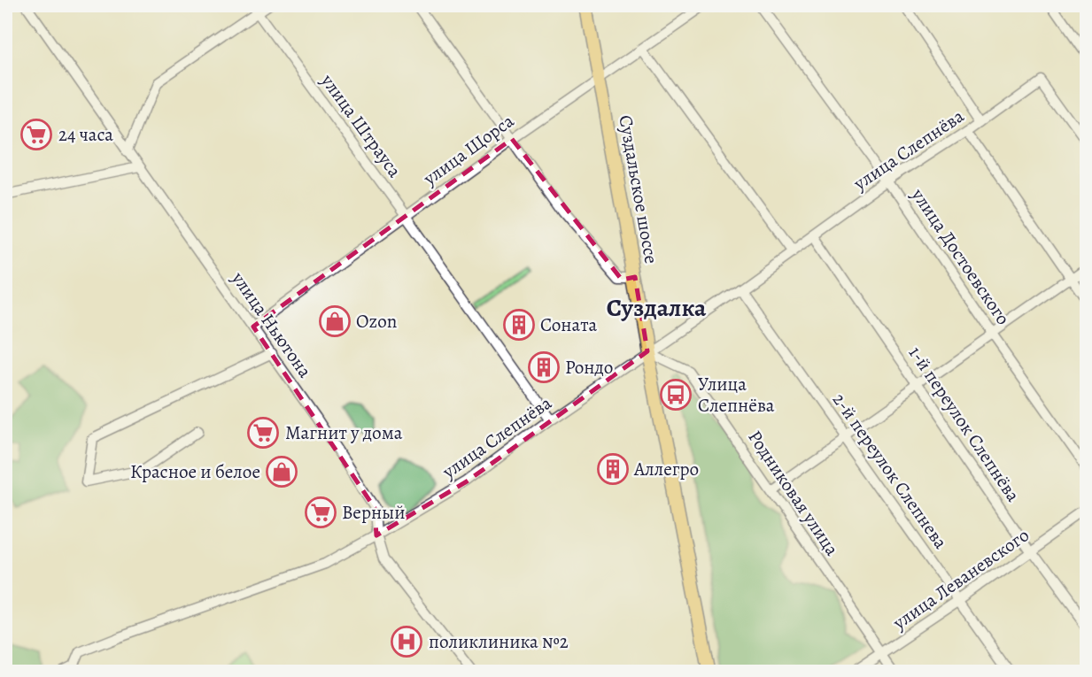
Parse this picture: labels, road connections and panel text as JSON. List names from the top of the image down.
{
  "streets": {
    "main road": ["Суздальское шоссе"],
    "street": [
      "улица Штрауса",
      "улица Щорса",
      "улица Слепнёва",
      "улица Достоевского",
      "улица Ньютона",
      "1-й переулок Слепнёва",
      "2-й переулок Слепнева",
      "Родниковая улица",
      "улица Леваневского"
    ]
  },
  "crossings": [
    ["улица Штрауса", "улица Щорса"],
    ["улица Штрауса", "улица Слепнёва"],
    ["улица Щорса", "Суздальское шоссе"],
    ["улица Щорса", "улица Ньютона"],
    ["улица Слепнёва", "Суздальское шоссе"],
    ["улица Слепнёва", "улица Достоевского"],
    ["улица Слепнёва", "улица Ньютона"],
    ["улица Слепнёва", "1-й переулок Слепнёва"],
    ["улица Слепнёва", "2-й переулок Слепнева"],
    ["улица Слепнёва", "Родниковая улица"],
    ["Суздальское шоссе", "Родниковая улица"],
    ["1-й переулок Слепнёва", "улица Леваневского"],
    ["2-й переулок Слепнева", "улица Леваневского"],
    ["Родниковая улица", "улица Леваневского"]
  ],
  "districts": ["Суздалка"],
  "places": {
    "supermarket": ["24 часа", "Магнит у дома", "Верный"],
    "shop": ["Ozon", "Красное и белое"],
    "building": ["Соната", "Рондо", "Аллегро"],
    "bus stop": ["Улица Слепнёва"],
    "hospital": ["поликлиника №2"]
  }
}
